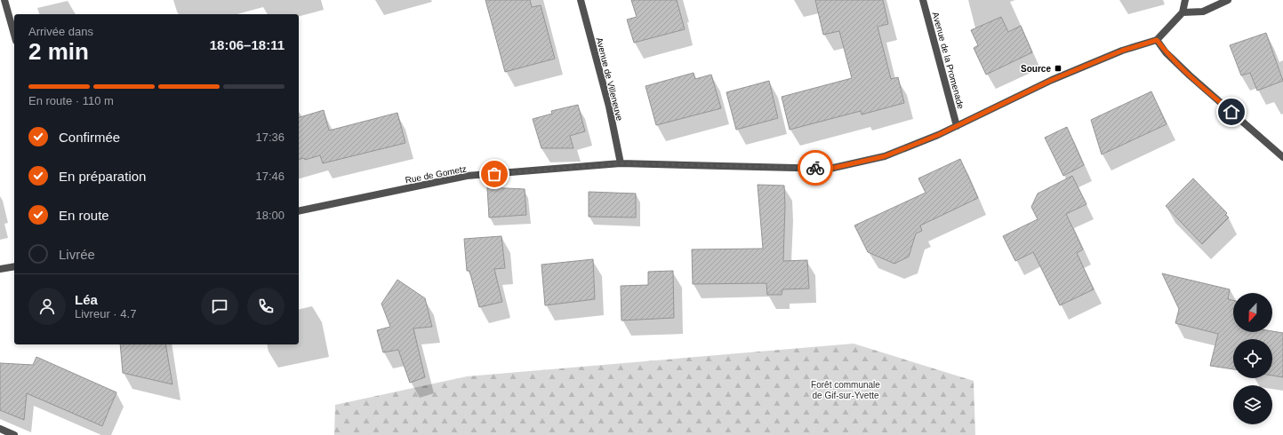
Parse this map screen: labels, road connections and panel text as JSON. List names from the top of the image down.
{
  "streets": {
    "street": ["Avenue de la Promenade", "Avenue de Villeneuve", "Rue de Gometz"]
  },
  "crossings": [
    ["Avenue de la Promenade", "Rue de Gometz"],
    ["Avenue de Villeneuve", "Rue de Gometz"]
  ],
  "parks": ["Forêt communale de Gif-sur-Yvette"],
  "places": {
    "transit": ["Source"]
  },
  "north": "bottom",
  "page": {
    "heading": ["2 min", "Arrivée dans", "18:06–18:11"],
    "panel": ["Léa", "Livreur · 4.7"],
    "bar": "En route · 110 m",
    "list": [
      ["Confirmée", "17:36"],
      ["En préparation", "17:46"],
      ["En route", "18:00"],
      "Livrée"
    ]
  }
}
